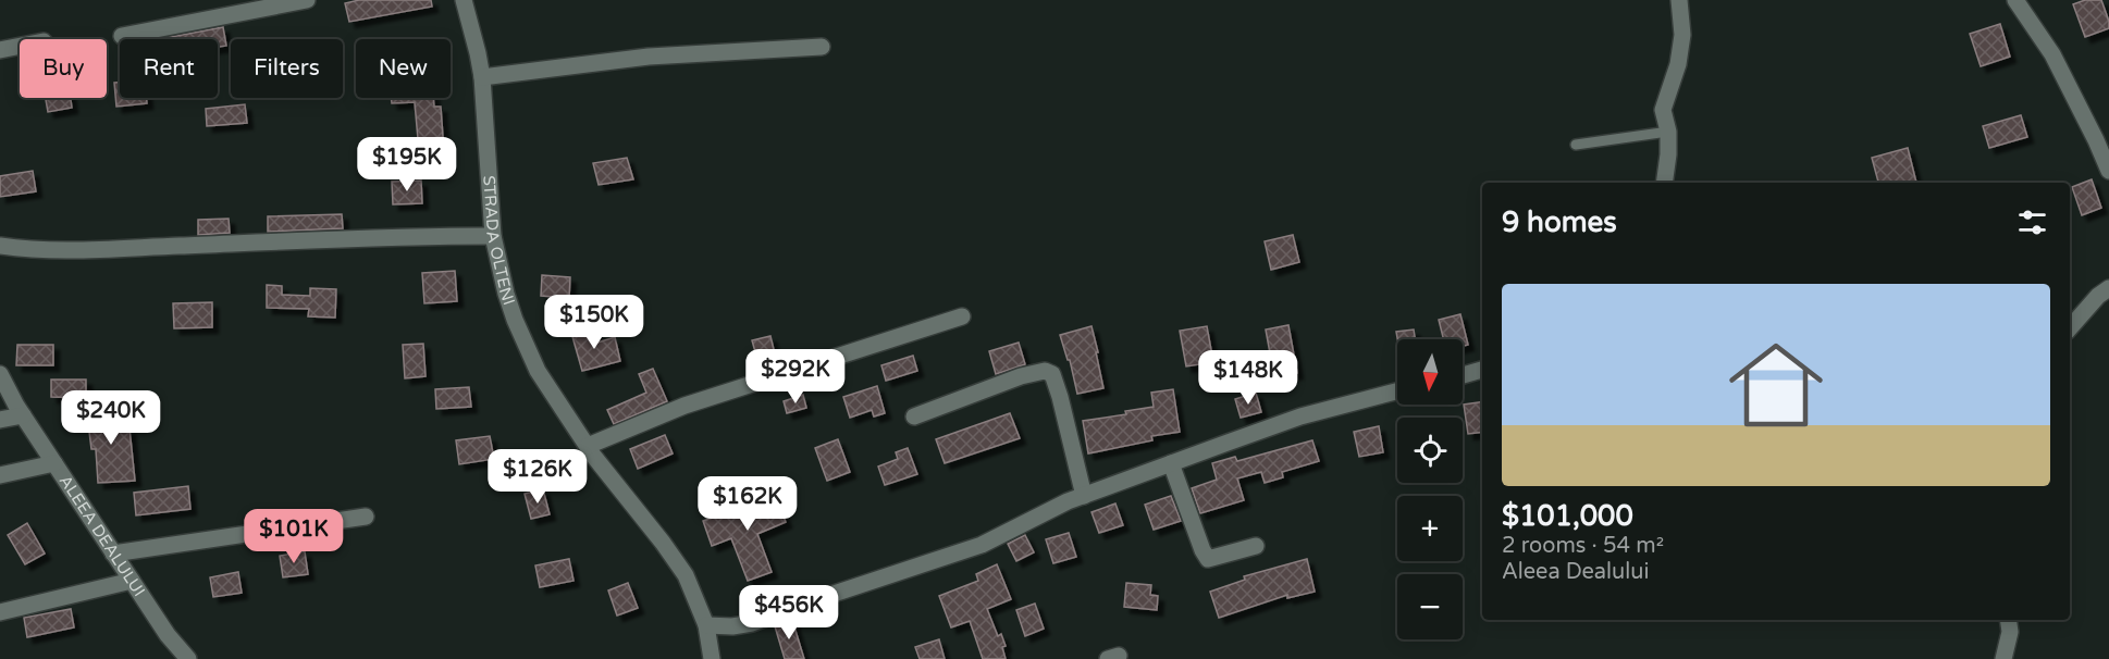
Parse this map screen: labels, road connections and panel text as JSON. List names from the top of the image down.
{
  "streets": {
    "street": ["STRADA OLTENI", "ALEEA DEALULUI"]
  },
  "north": "bottom",
  "page": {
    "chip": [
      "Buy",
      "Rent",
      "Filters",
      "New"
    ],
    "price": [
      "$195K",
      "$150K",
      "$292K",
      "$148K",
      "$240K",
      "$126K",
      "$162K",
      "$101K",
      "$456K"
    ],
    "heading": "9 homes",
    "list": [
      {
        "name": "$101,000",
        "note": "2 rooms · 54 m² · Aleea Dealului"
      }
    ],
    "map_buttons": ["+", "−"]
  }
}
